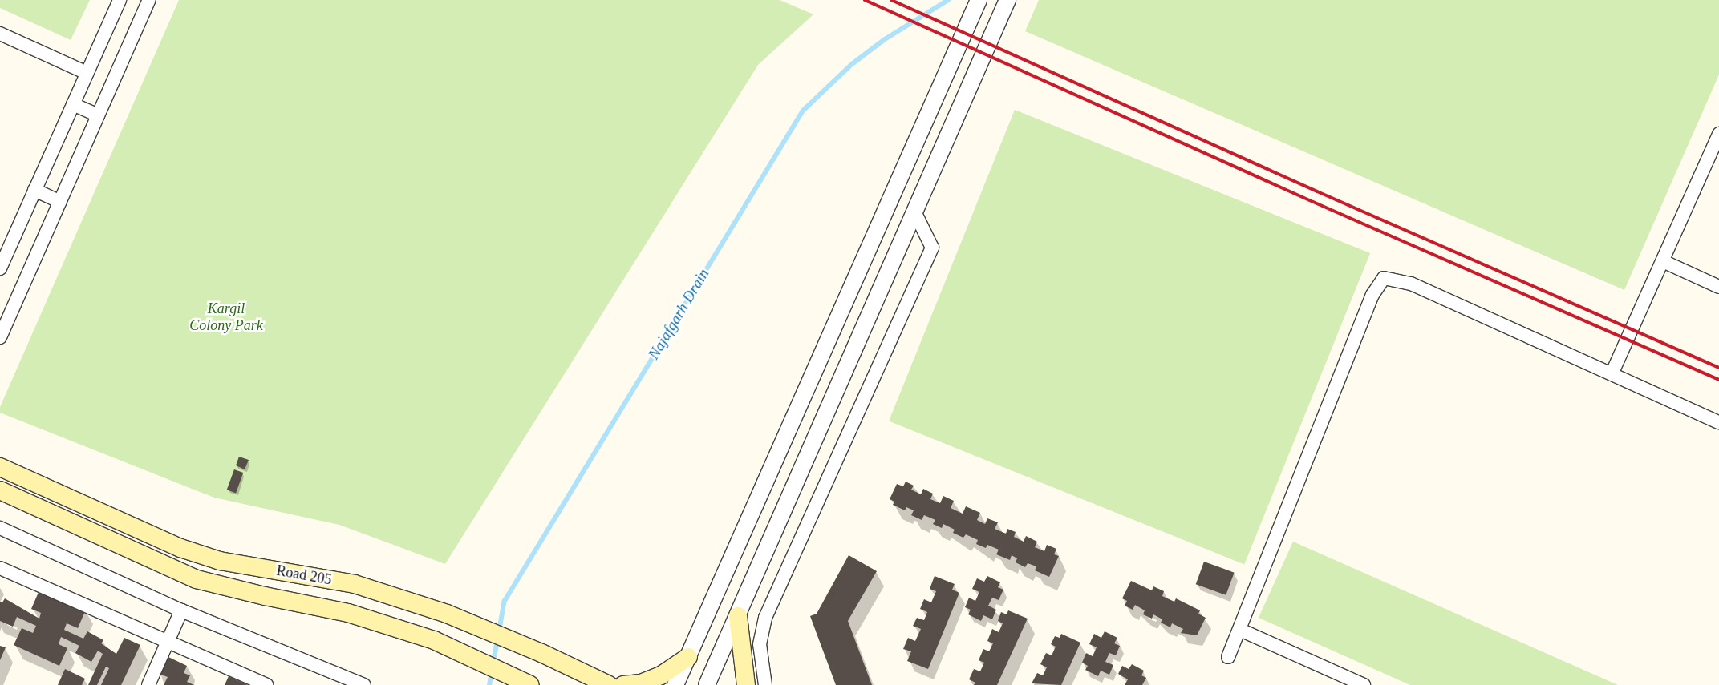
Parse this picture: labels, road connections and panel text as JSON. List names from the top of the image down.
{
  "streets": {
    "main road": ["Road 205"]
  },
  "water": ["Najafgarh Drain"],
  "parks": ["Kargil Colony Park"]
}
